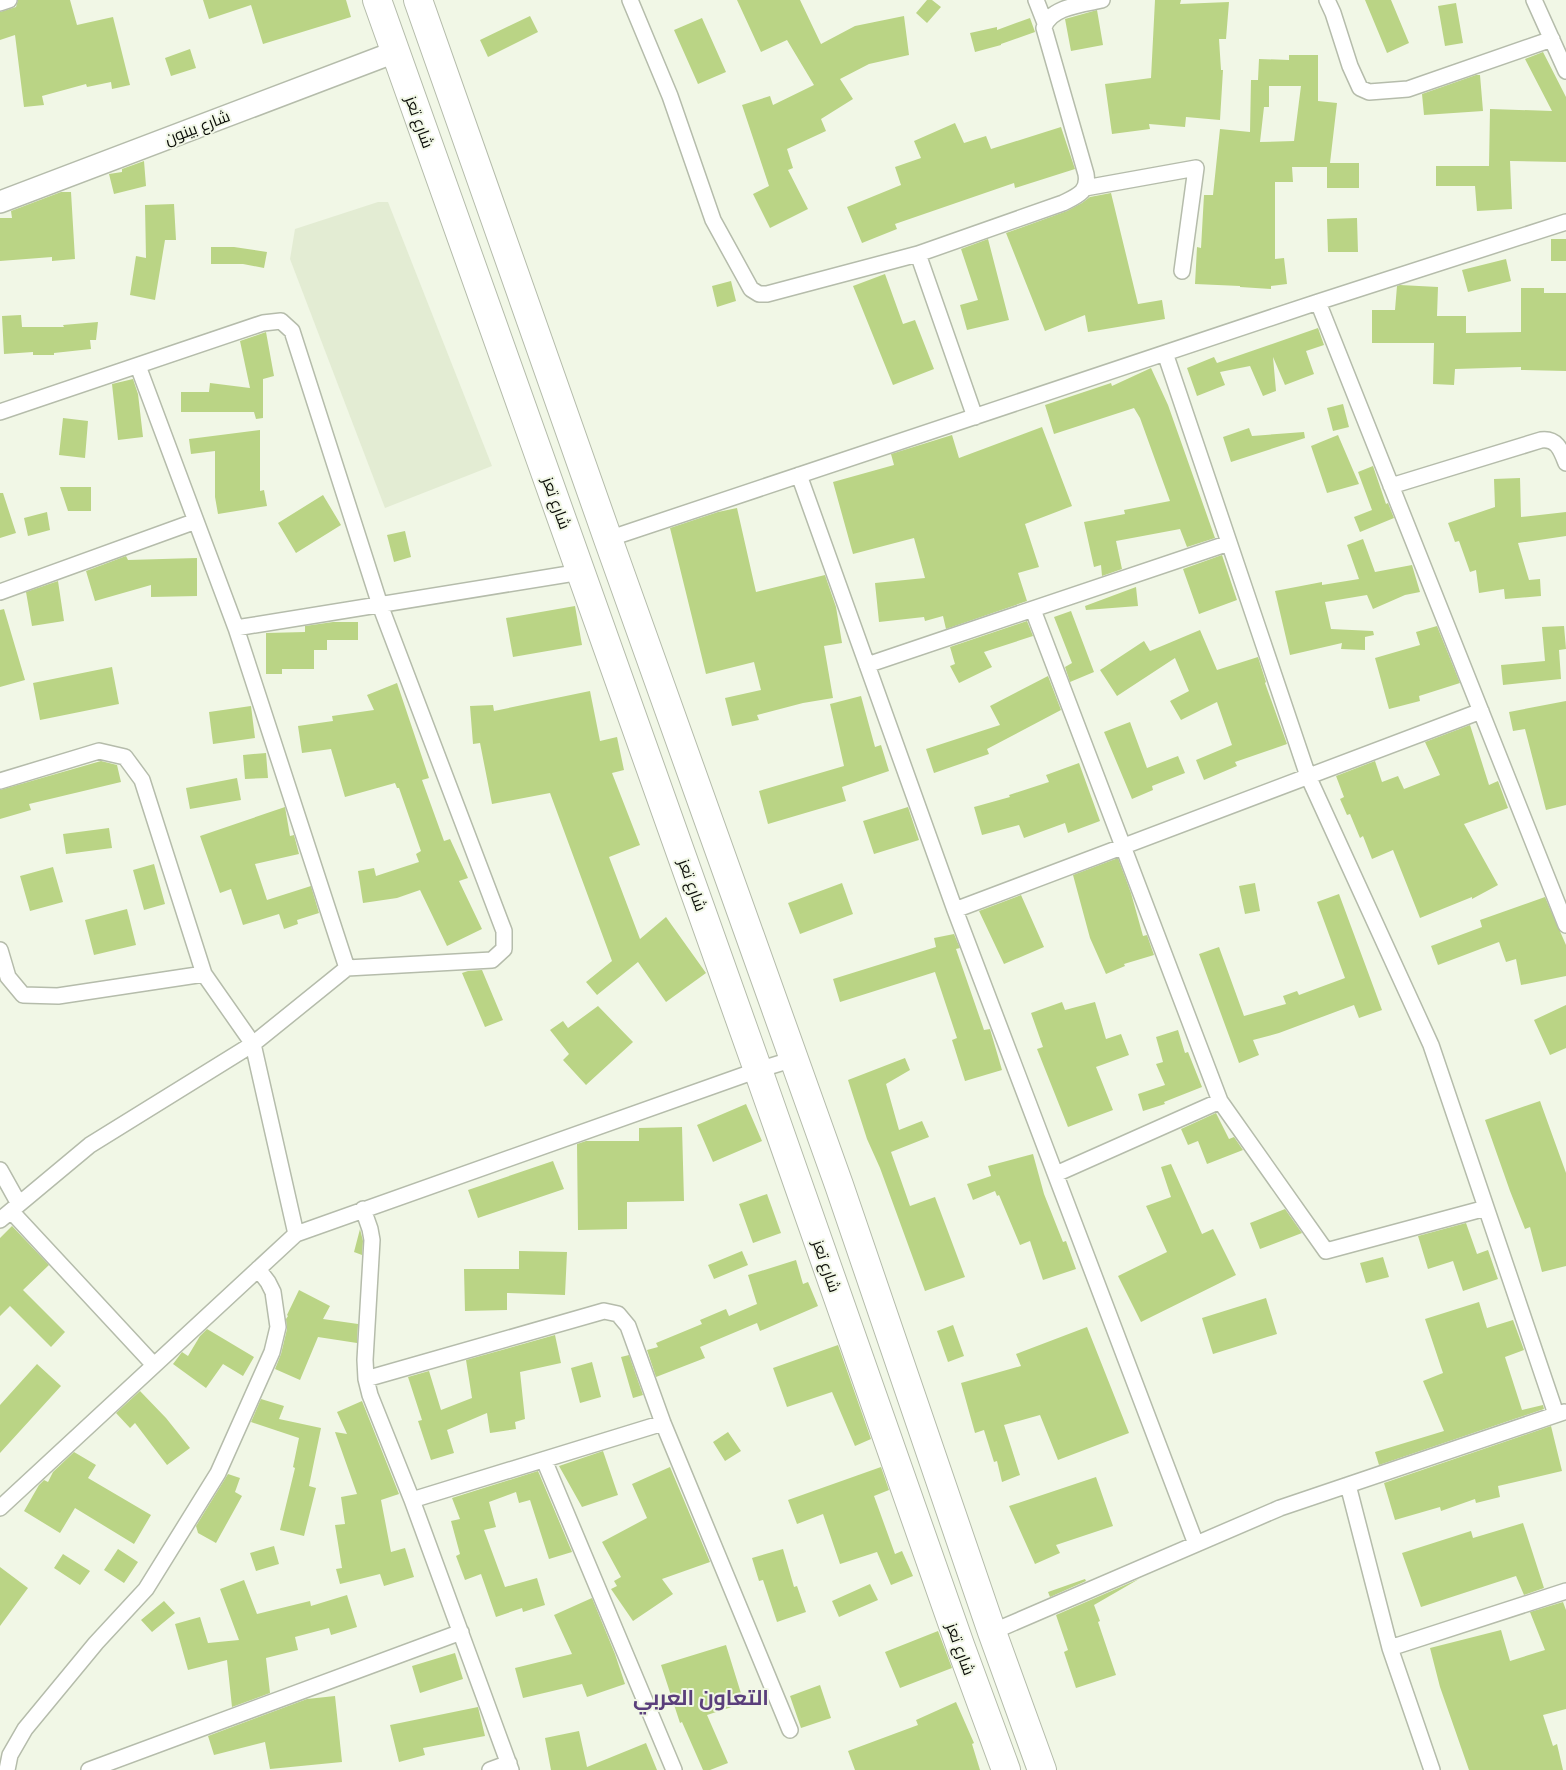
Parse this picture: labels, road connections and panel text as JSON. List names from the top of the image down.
{
  "streets": {
    "highway": ["شارع تعز"],
    "street": ["شارع بينون"]
  },
  "crossings": [
    ["شارع تعز", "شارع بينون"]
  ],
  "districts": ["التعاون العربي"]
}
